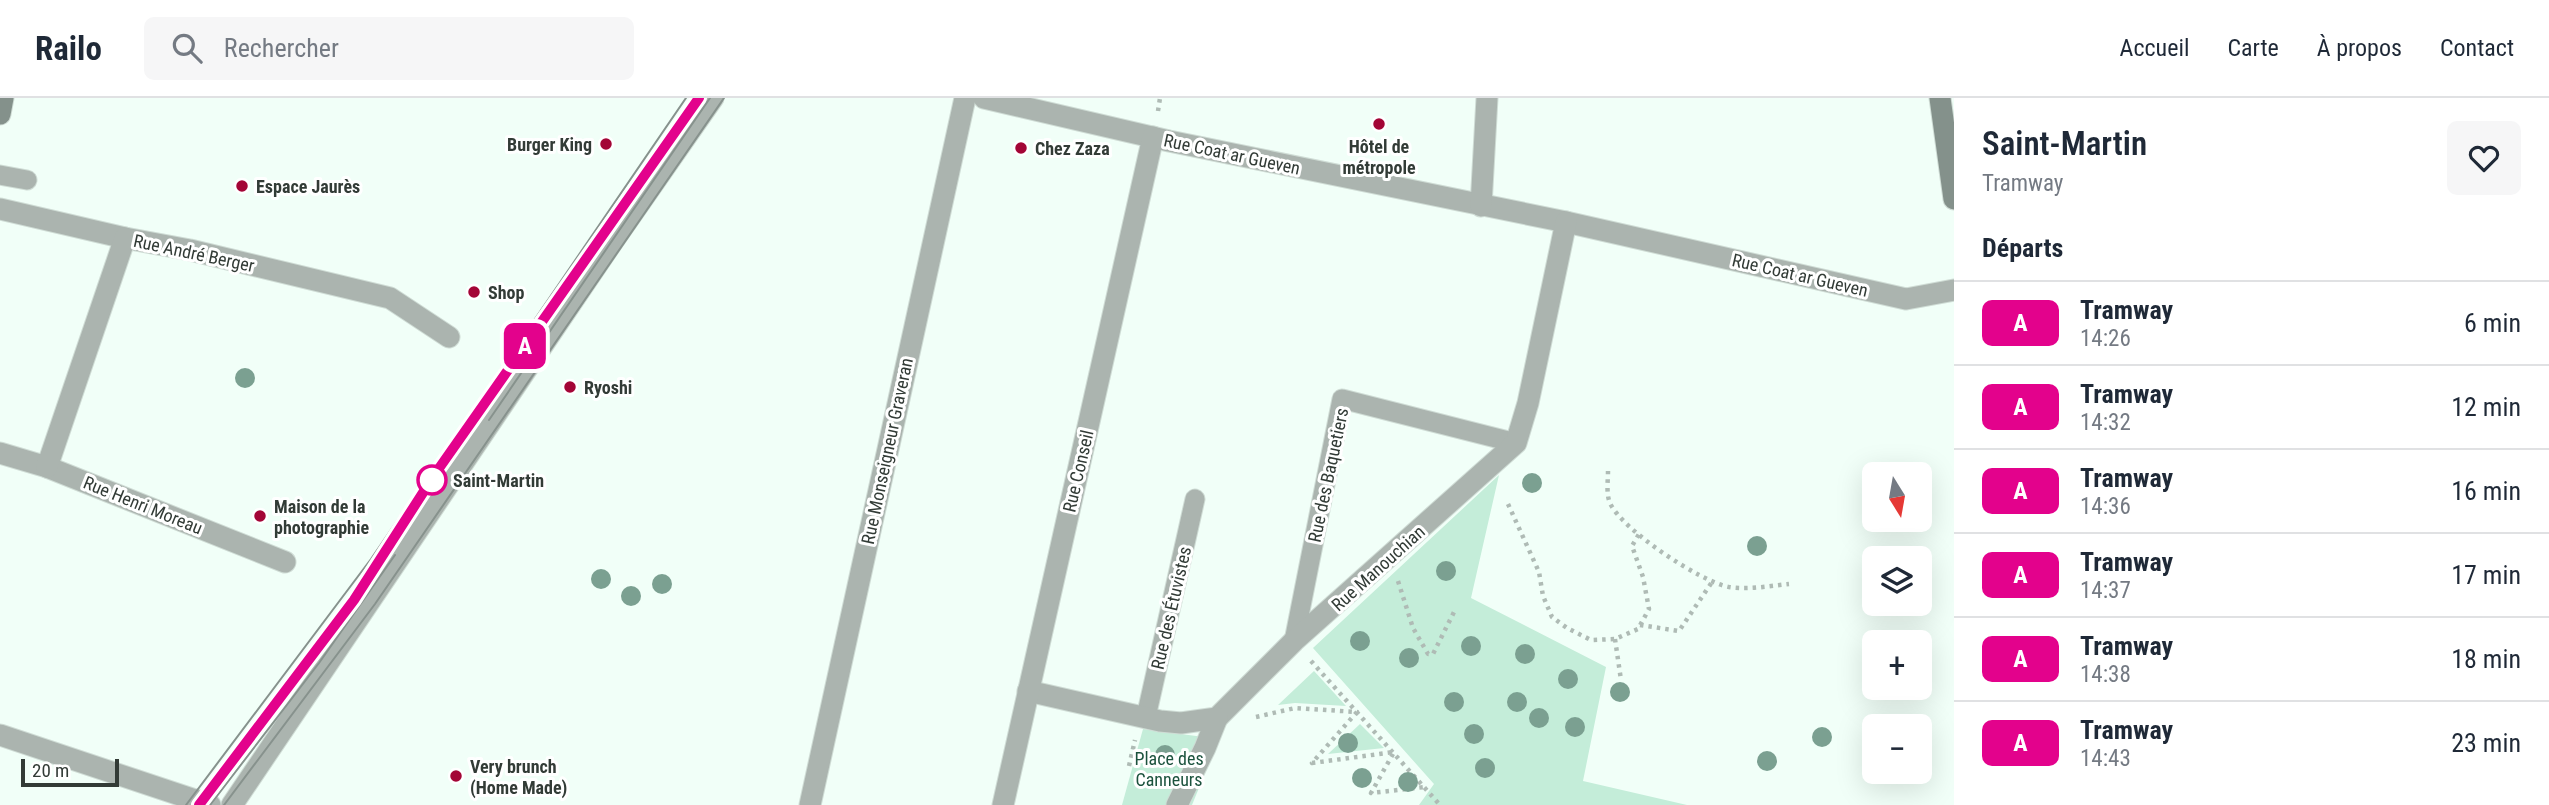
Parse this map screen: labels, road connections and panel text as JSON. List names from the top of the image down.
{
  "streets": {
    "street": [
      "Rue Coat ar Gueven",
      "Rue André Berger",
      "Rue Monseigneur Graveran",
      "Rue Conseil",
      "Rue Henri Moreau",
      "Rue Manouchian"
    ],
    "lane": ["Rue des Baquetiers", "Rue des Étuvistes"]
  },
  "crossings": [
    ["Rue Coat ar Gueven", "Rue Conseil"],
    ["Rue André Berger", "Rue Henri Moreau"],
    ["Rue des Baquetiers", "Rue Manouchian"]
  ],
  "parks": ["Place des Canneurs"],
  "places": [
    "Hôtel de métropole",
    "Burger King",
    "Chez Zaza",
    "Espace Jaurès",
    "Shop",
    "Ryoshi",
    "Saint-Martin",
    "Maison de la photographie",
    "Very brunch (Home Made)"
  ],
  "lines": ["tram line A"],
  "scale_bar": "20 m",
  "north": "bottom",
  "page": {
    "header": "Railo",
    "search": "Rechercher",
    "nav": [
      "Accueil",
      "Carte",
      "À propos",
      "Contact"
    ],
    "on_map": "A",
    "heading": [
      ["Saint-Martin", "Tramway"],
      "Départs"
    ],
    "list": [
      {
        "mark": "A",
        "name": "Tramway",
        "note": "14:26",
        "value": "6 min"
      },
      {
        "mark": "A",
        "name": "Tramway",
        "note": "14:32",
        "value": "12 min"
      },
      {
        "mark": "A",
        "name": "Tramway",
        "note": "14:36",
        "value": "16 min"
      },
      {
        "mark": "A",
        "name": "Tramway",
        "note": "14:37",
        "value": "17 min"
      },
      {
        "mark": "A",
        "name": "Tramway",
        "note": "14:38",
        "value": "18 min"
      },
      {
        "mark": "A",
        "name": "Tramway",
        "note": "14:43",
        "value": "23 min"
      }
    ],
    "map_buttons": ["+", "−"],
    "scale": "20 m"
  }
}
